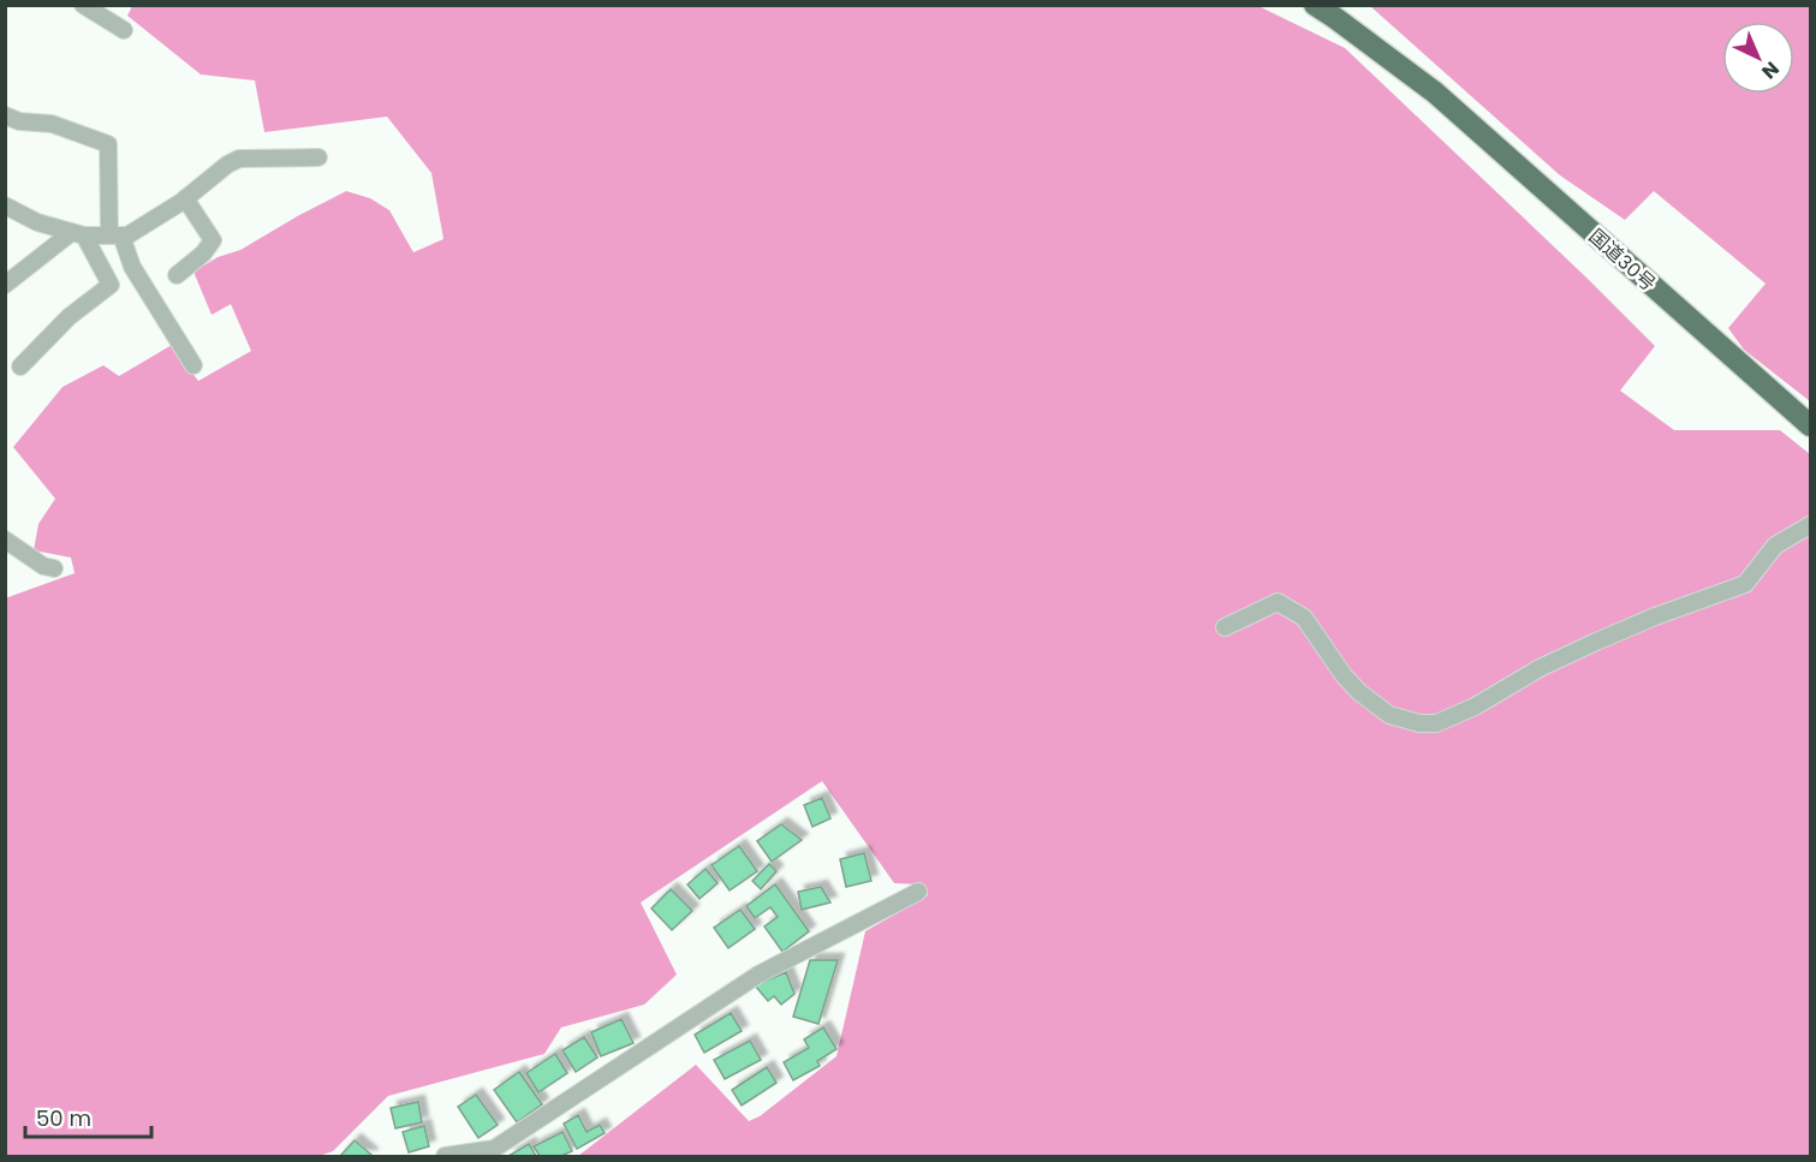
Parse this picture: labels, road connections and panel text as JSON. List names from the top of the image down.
{
  "streets": {
    "highway": ["国道30号"]
  },
  "scale_bar": "50 m",
  "north": "bottom right"
}
